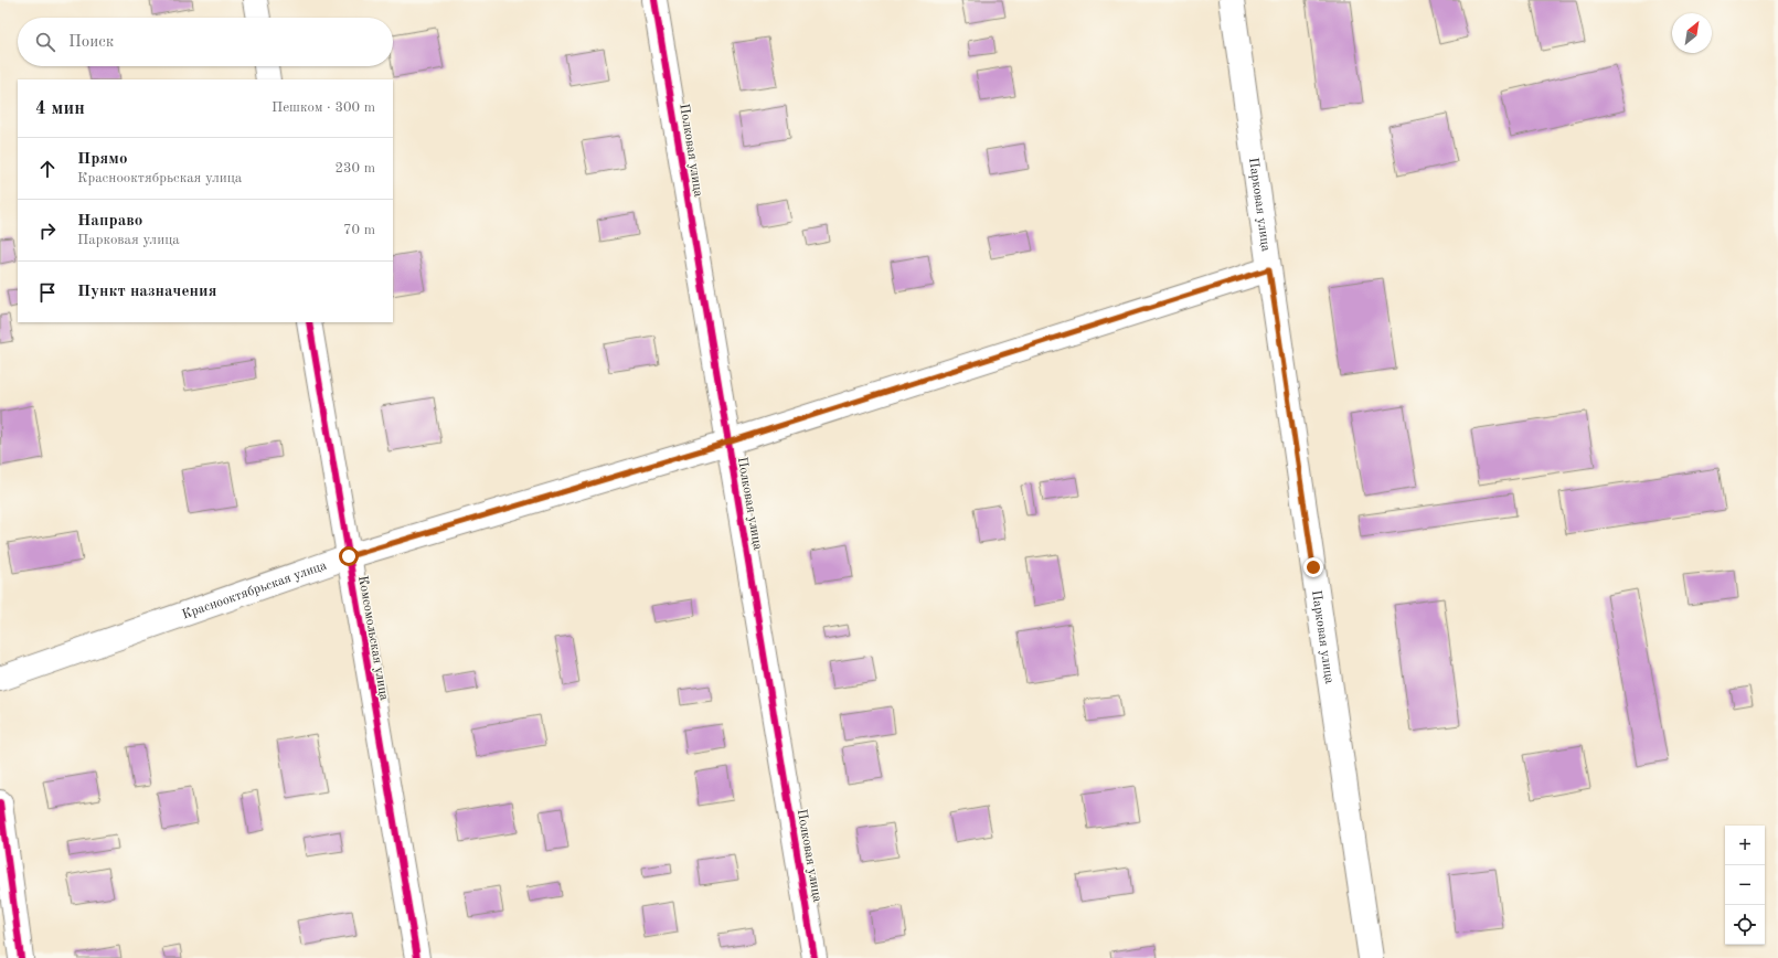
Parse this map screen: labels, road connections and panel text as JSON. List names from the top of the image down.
{
  "streets": {
    "main road": [
      "Полковая улица",
      "Парковая улица",
      "Краснооктябрьская улица",
      "Комсомольская улица"
    ]
  },
  "crossings": [
    ["Полковая улица", "Краснооктябрьская улица"],
    ["Парковая улица", "Краснооктябрьская улица"],
    ["Краснооктябрьская улица", "Комсомольская улица"]
  ],
  "north": "top right",
  "page": {
    "search": "Поиск",
    "heading": ["4 мин", "Пешком · 300 m"],
    "list": [
      ["Прямо", "Краснооктябрьская улица", "230 m"],
      ["Направо", "Парковая улица", "70 m"],
      "Пункт назначения"
    ],
    "map_buttons": ["+", "−"]
  }
}
